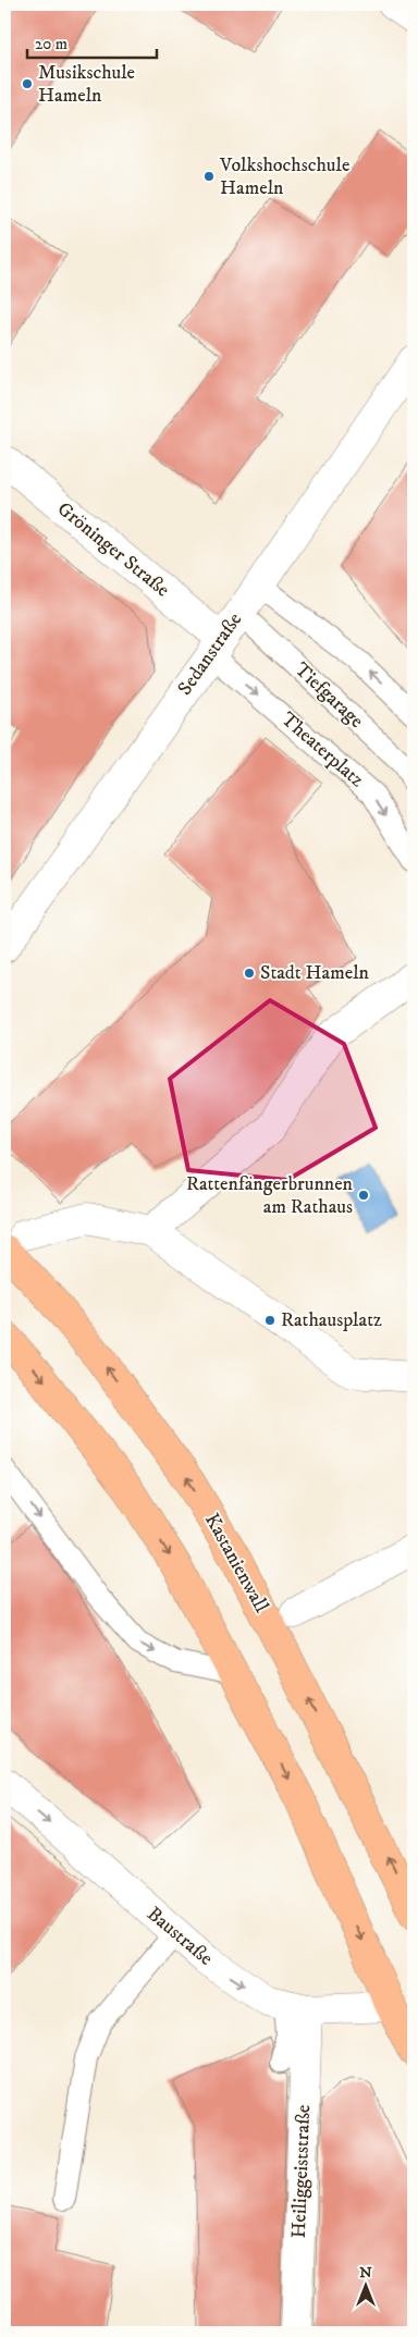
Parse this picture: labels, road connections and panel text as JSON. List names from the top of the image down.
{
  "streets": {
    "main road": ["Kastanienwall"],
    "street": [
      "Gröninger Straße",
      "Sedanstraße",
      "Baustraße",
      "Heiliggeiststraße"
    ],
    "lane": ["Tiefgarage", "Theaterplatz"]
  },
  "crossings": [
    ["Gröninger Straße", "Sedanstraße"],
    ["Gröninger Straße", "Theaterplatz"],
    ["Sedanstraße", "Tiefgarage"],
    ["Sedanstraße", "Theaterplatz"],
    ["Baustraße", "Heiliggeiststraße"]
  ],
  "one_way": ["Baustraße"],
  "places": [
    "Musikschule Hameln",
    "Volkshochschule Hameln",
    "Stadt Hameln",
    "Rattenfängerbrunnen am Rathaus",
    "Rathausplatz"
  ],
  "scale_bar": "20 m",
  "north": "top"
}
